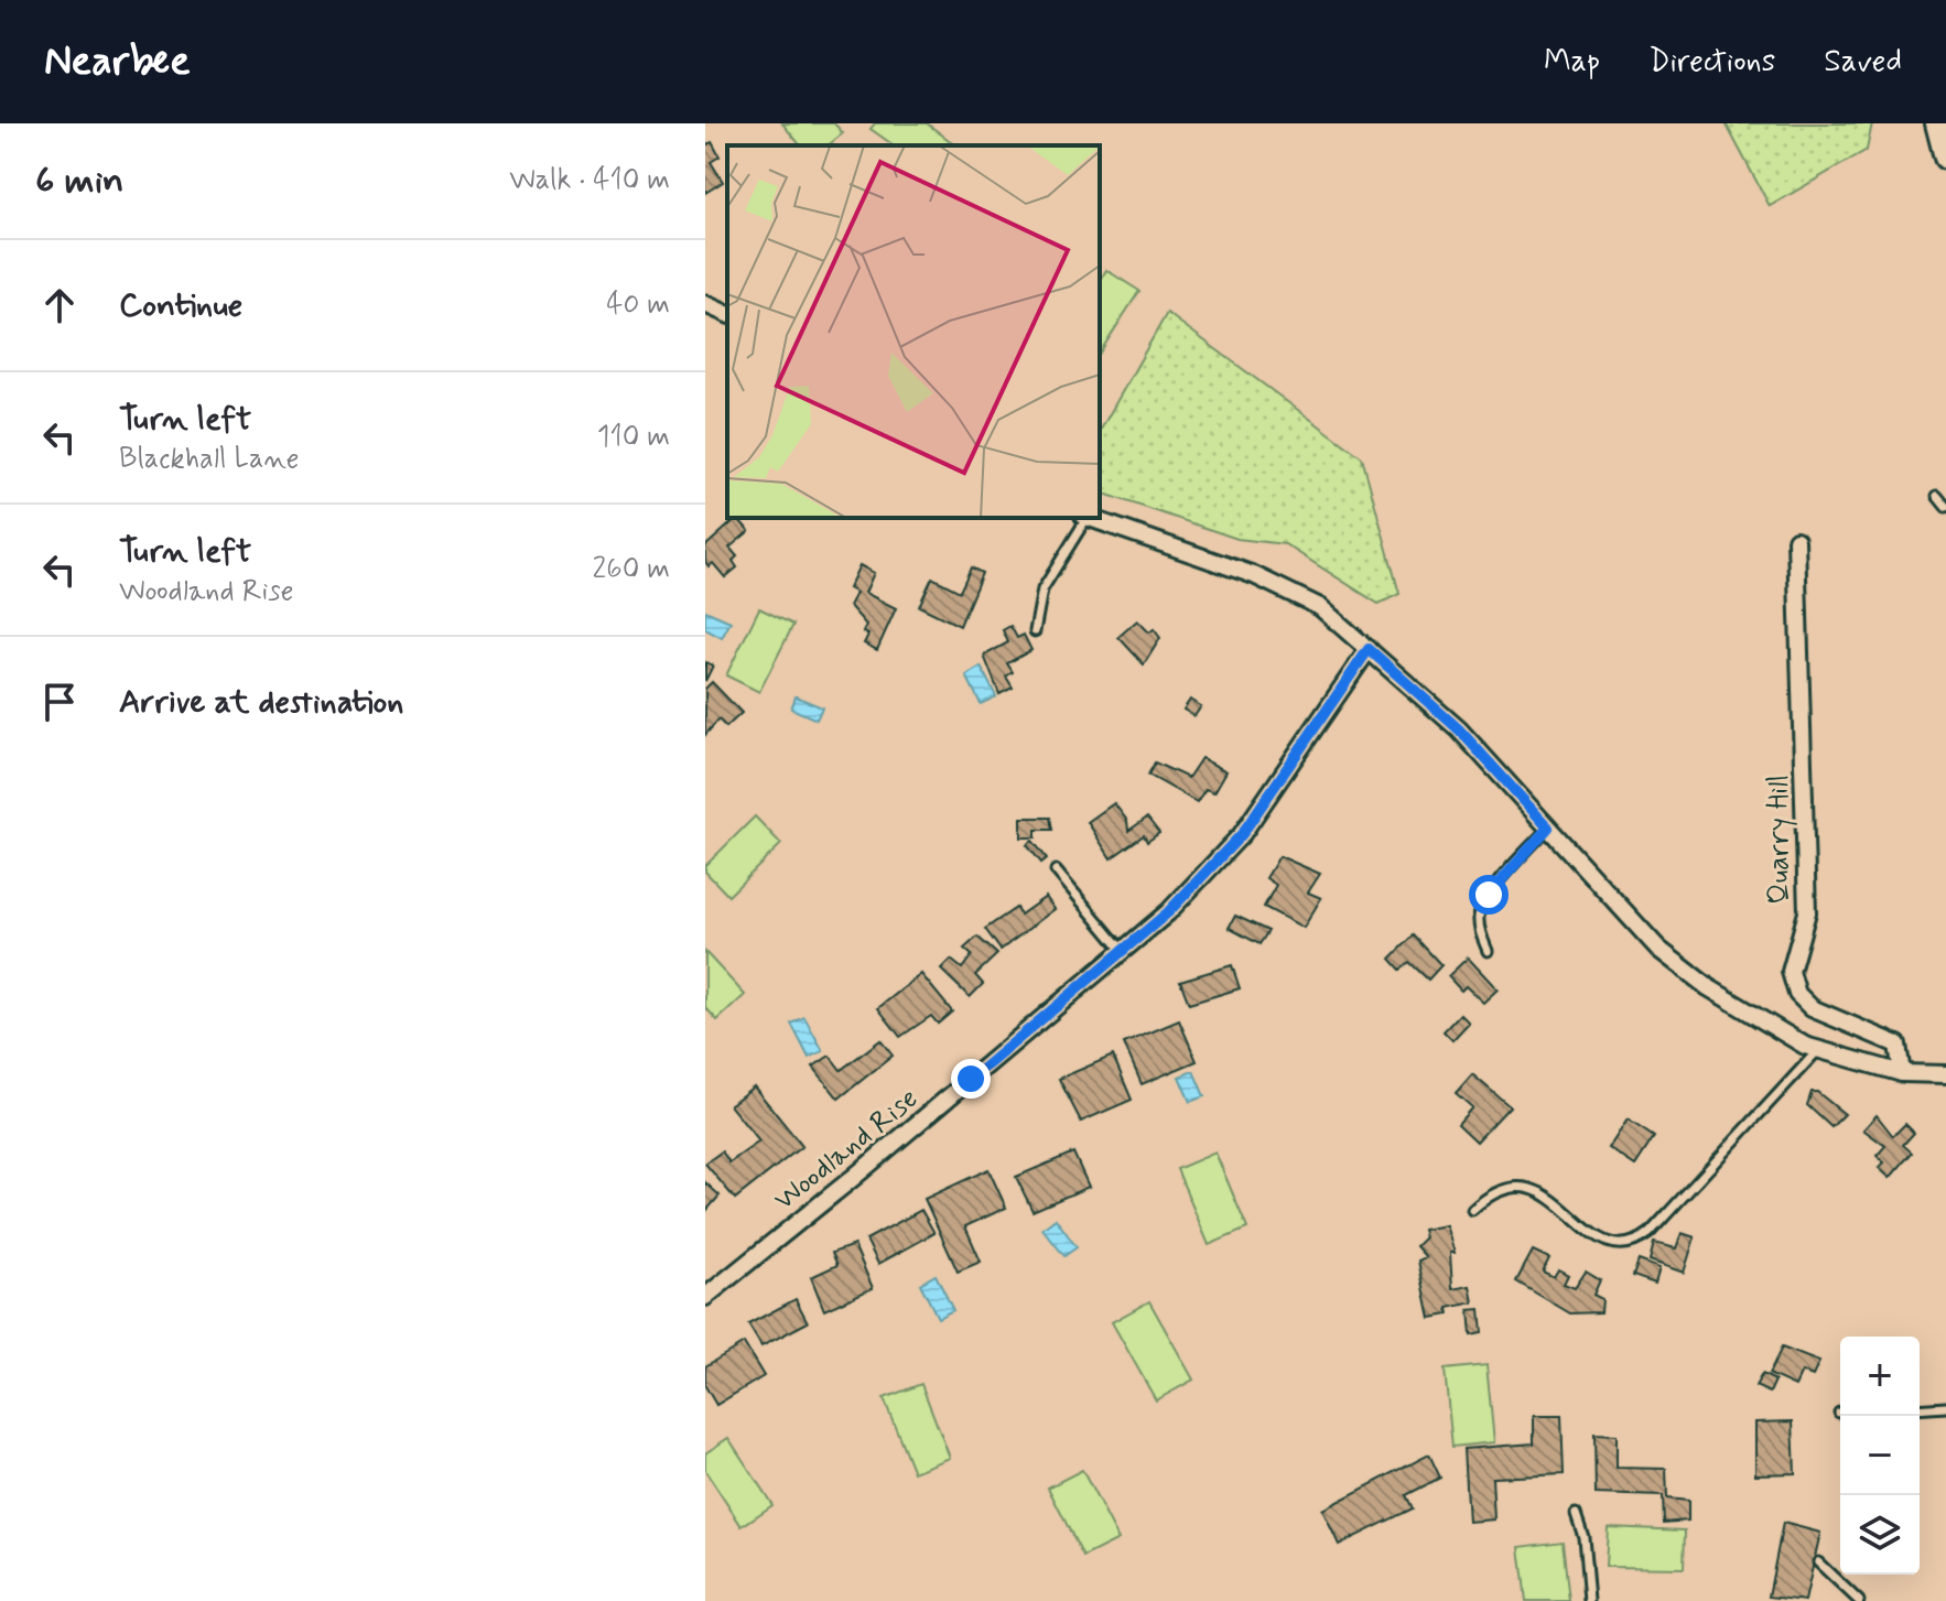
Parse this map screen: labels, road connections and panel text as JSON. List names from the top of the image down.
{
  "streets": {
    "street": ["Quarry Hill", "Woodland Rise"]
  },
  "page": {
    "header": "Nearbee",
    "nav": ["Map", "Directions", "Saved"],
    "heading": ["6 min", "Walk · 410 m"],
    "list": [
      ["Continue", "40 m"],
      ["Turn left", "Blackhall Lane", "110 m"],
      ["Turn left", "Woodland Rise", "260 m"],
      "Arrive at destination"
    ],
    "map_buttons": ["+", "−"]
  }
}
